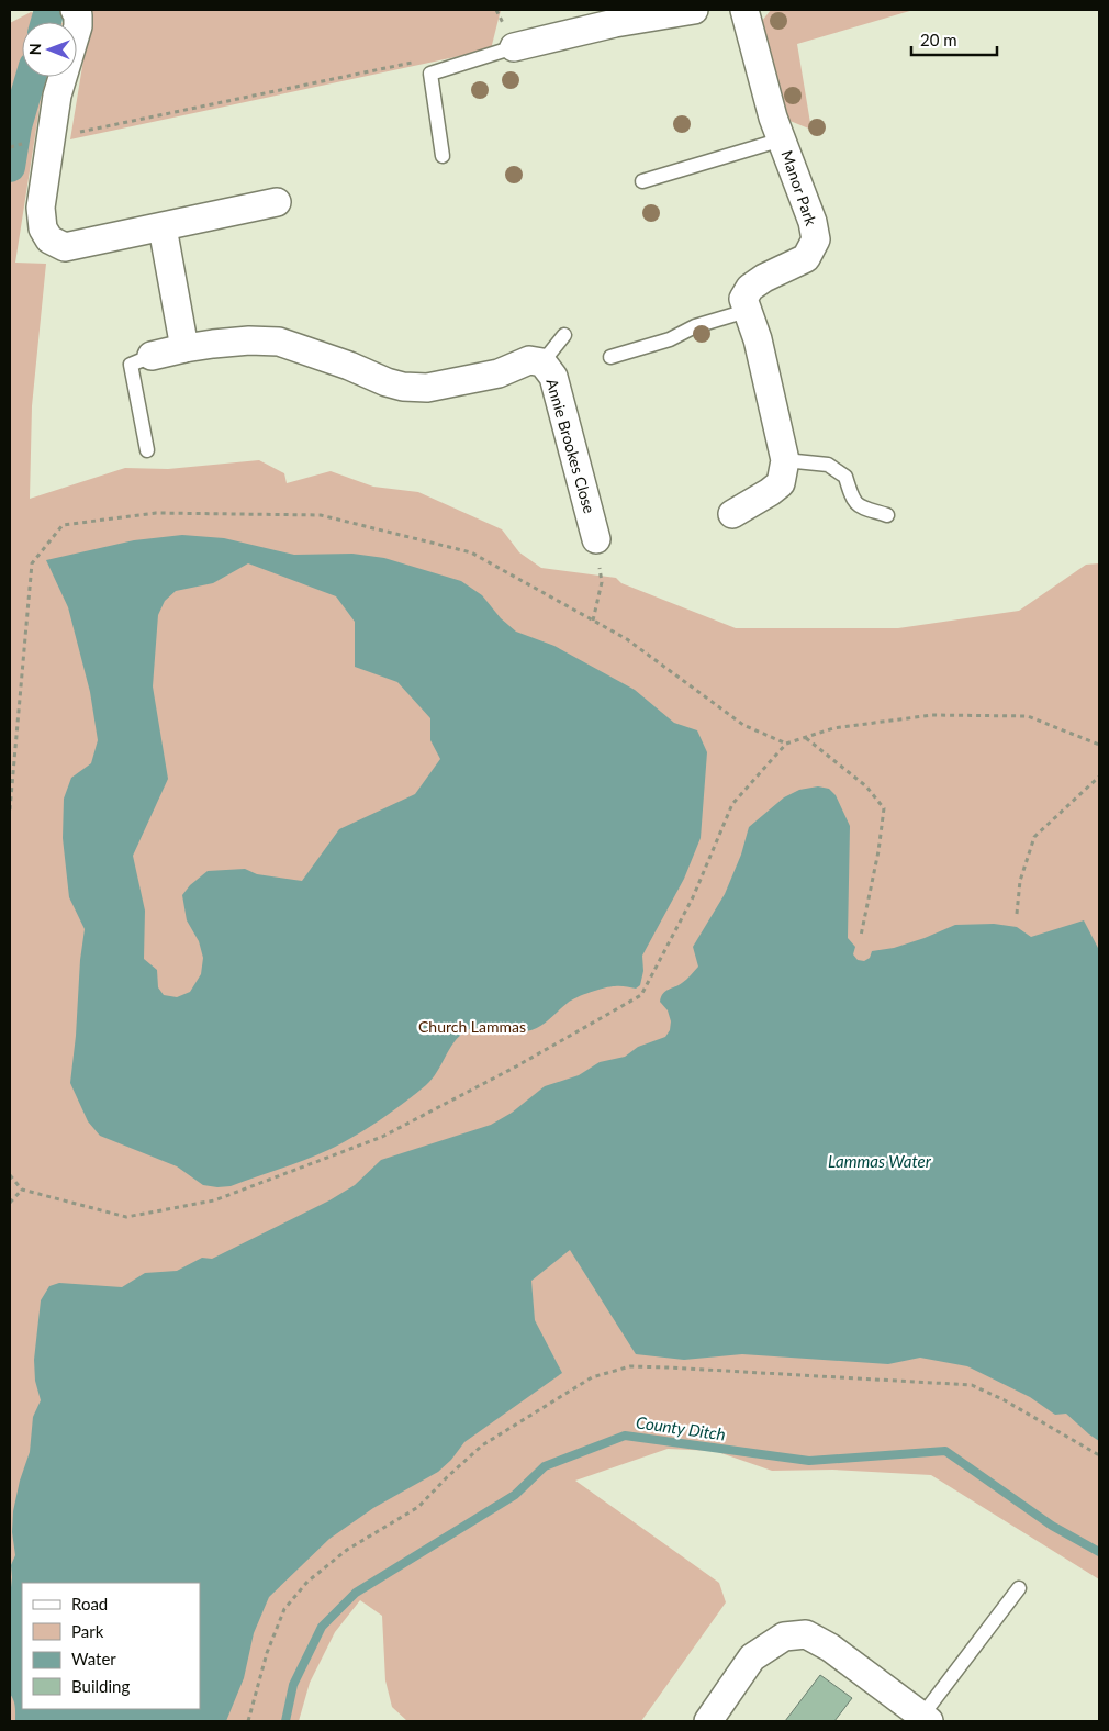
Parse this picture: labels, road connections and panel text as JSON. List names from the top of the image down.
{
  "streets": {
    "street": ["Manor Park", "Annie Brookes Close"]
  },
  "water": ["Lammas Water", "County Ditch"],
  "parks": ["Church Lammas"],
  "legend": [
    "Road",
    "Park",
    "Water",
    "Building"
  ],
  "scale_bar": "20 m",
  "north": "left"
}
